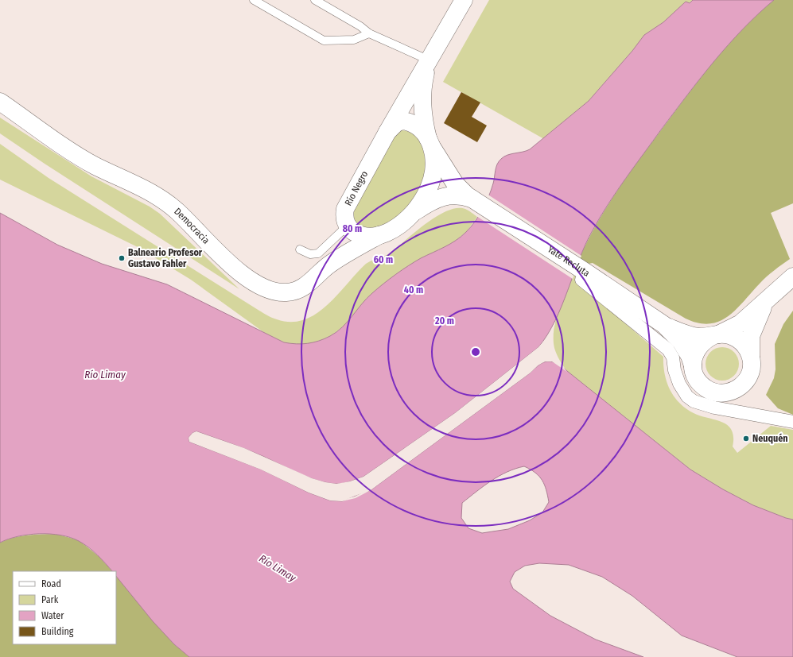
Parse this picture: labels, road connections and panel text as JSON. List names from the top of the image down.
{
  "streets": {
    "main road": ["Río Negro", "Democracia", "Yate Recluta"]
  },
  "crossings": [
    ["Río Negro", "Democracia"],
    ["Río Negro", "Yate Recluta"]
  ],
  "water": ["Río Limay"],
  "places": ["Balneario Profesor Gustavo Fahler", "Neuquén"],
  "legend": [
    "Road",
    "Park",
    "Water",
    "Building"
  ],
  "rings": [
    "80 m",
    "60 m",
    "40 m",
    "20 m"
  ]
}
